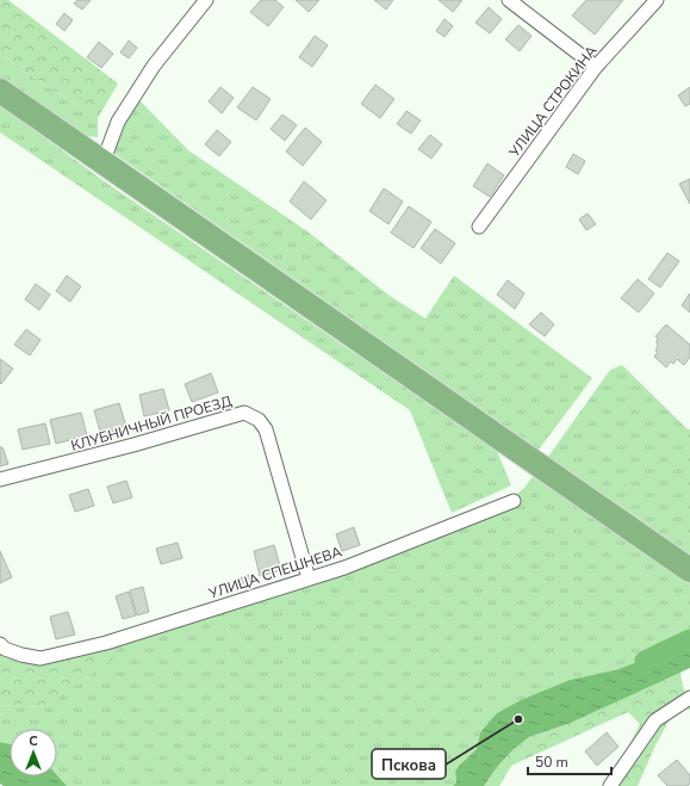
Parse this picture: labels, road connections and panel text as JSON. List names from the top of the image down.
{
  "streets": {
    "street": ["УЛИЦА СТРОКИНА", "КЛУБНИЧНЫЙ ПРОЕЗД", "УЛИЦА СПЕШНЕВА"]
  },
  "crossings": [
    ["КЛУБНИЧНЫЙ ПРОЕЗД", "УЛИЦА СПЕШНЕВА"]
  ],
  "places": ["Пскова"],
  "scale_bar": "50 m",
  "north": "top"
}
